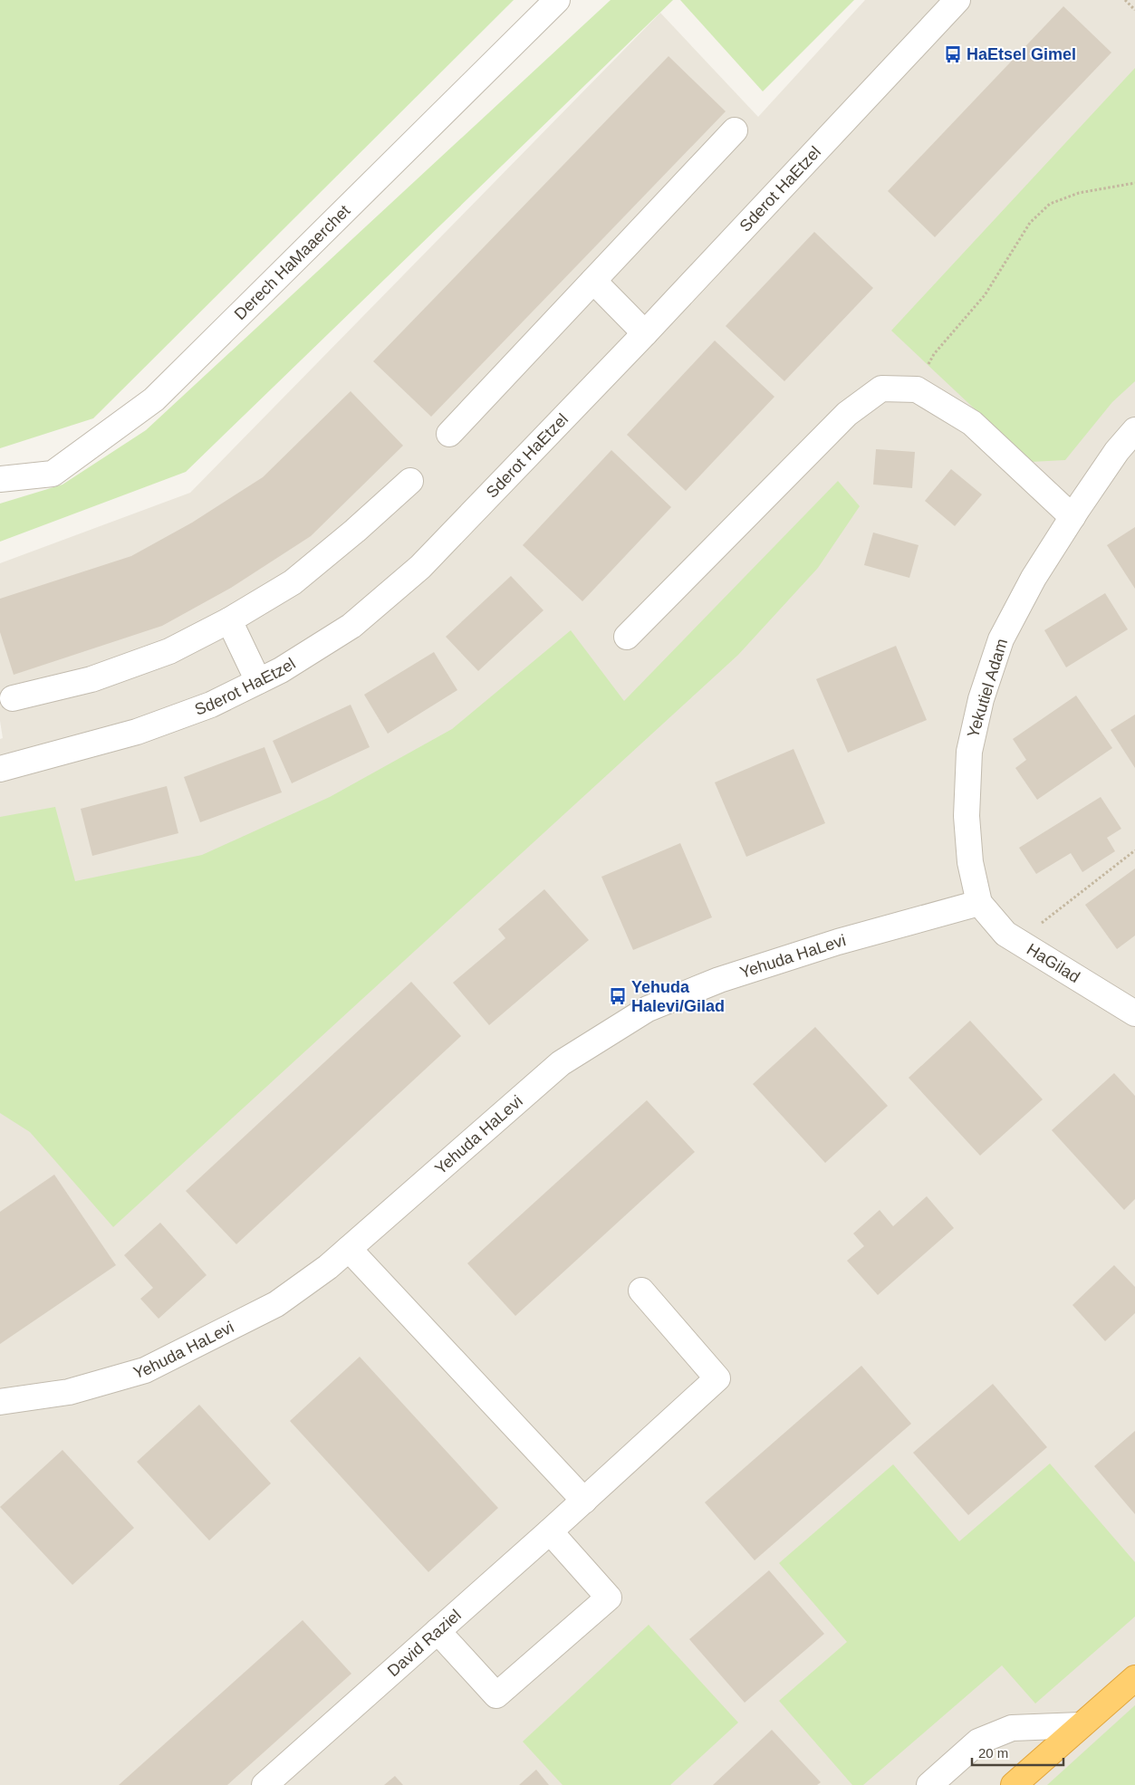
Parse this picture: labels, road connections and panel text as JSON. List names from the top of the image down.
{
  "streets": {
    "street": [
      "Sderot HaEtzel",
      "Derech HaMaaerchet",
      "Yekutiel Adam",
      "Yehuda HaLevi",
      "HaGilad",
      "David Raziel"
    ]
  },
  "crossings": [
    ["Yekutiel Adam", "Yehuda HaLevi"],
    ["Yekutiel Adam", "HaGilad"],
    ["Yehuda HaLevi", "HaGilad"]
  ],
  "places": {
    "bus stop": ["HaEtsel Gimel", "Yehuda Halevi/Gilad"]
  },
  "scale_bar": "20 m"
}
